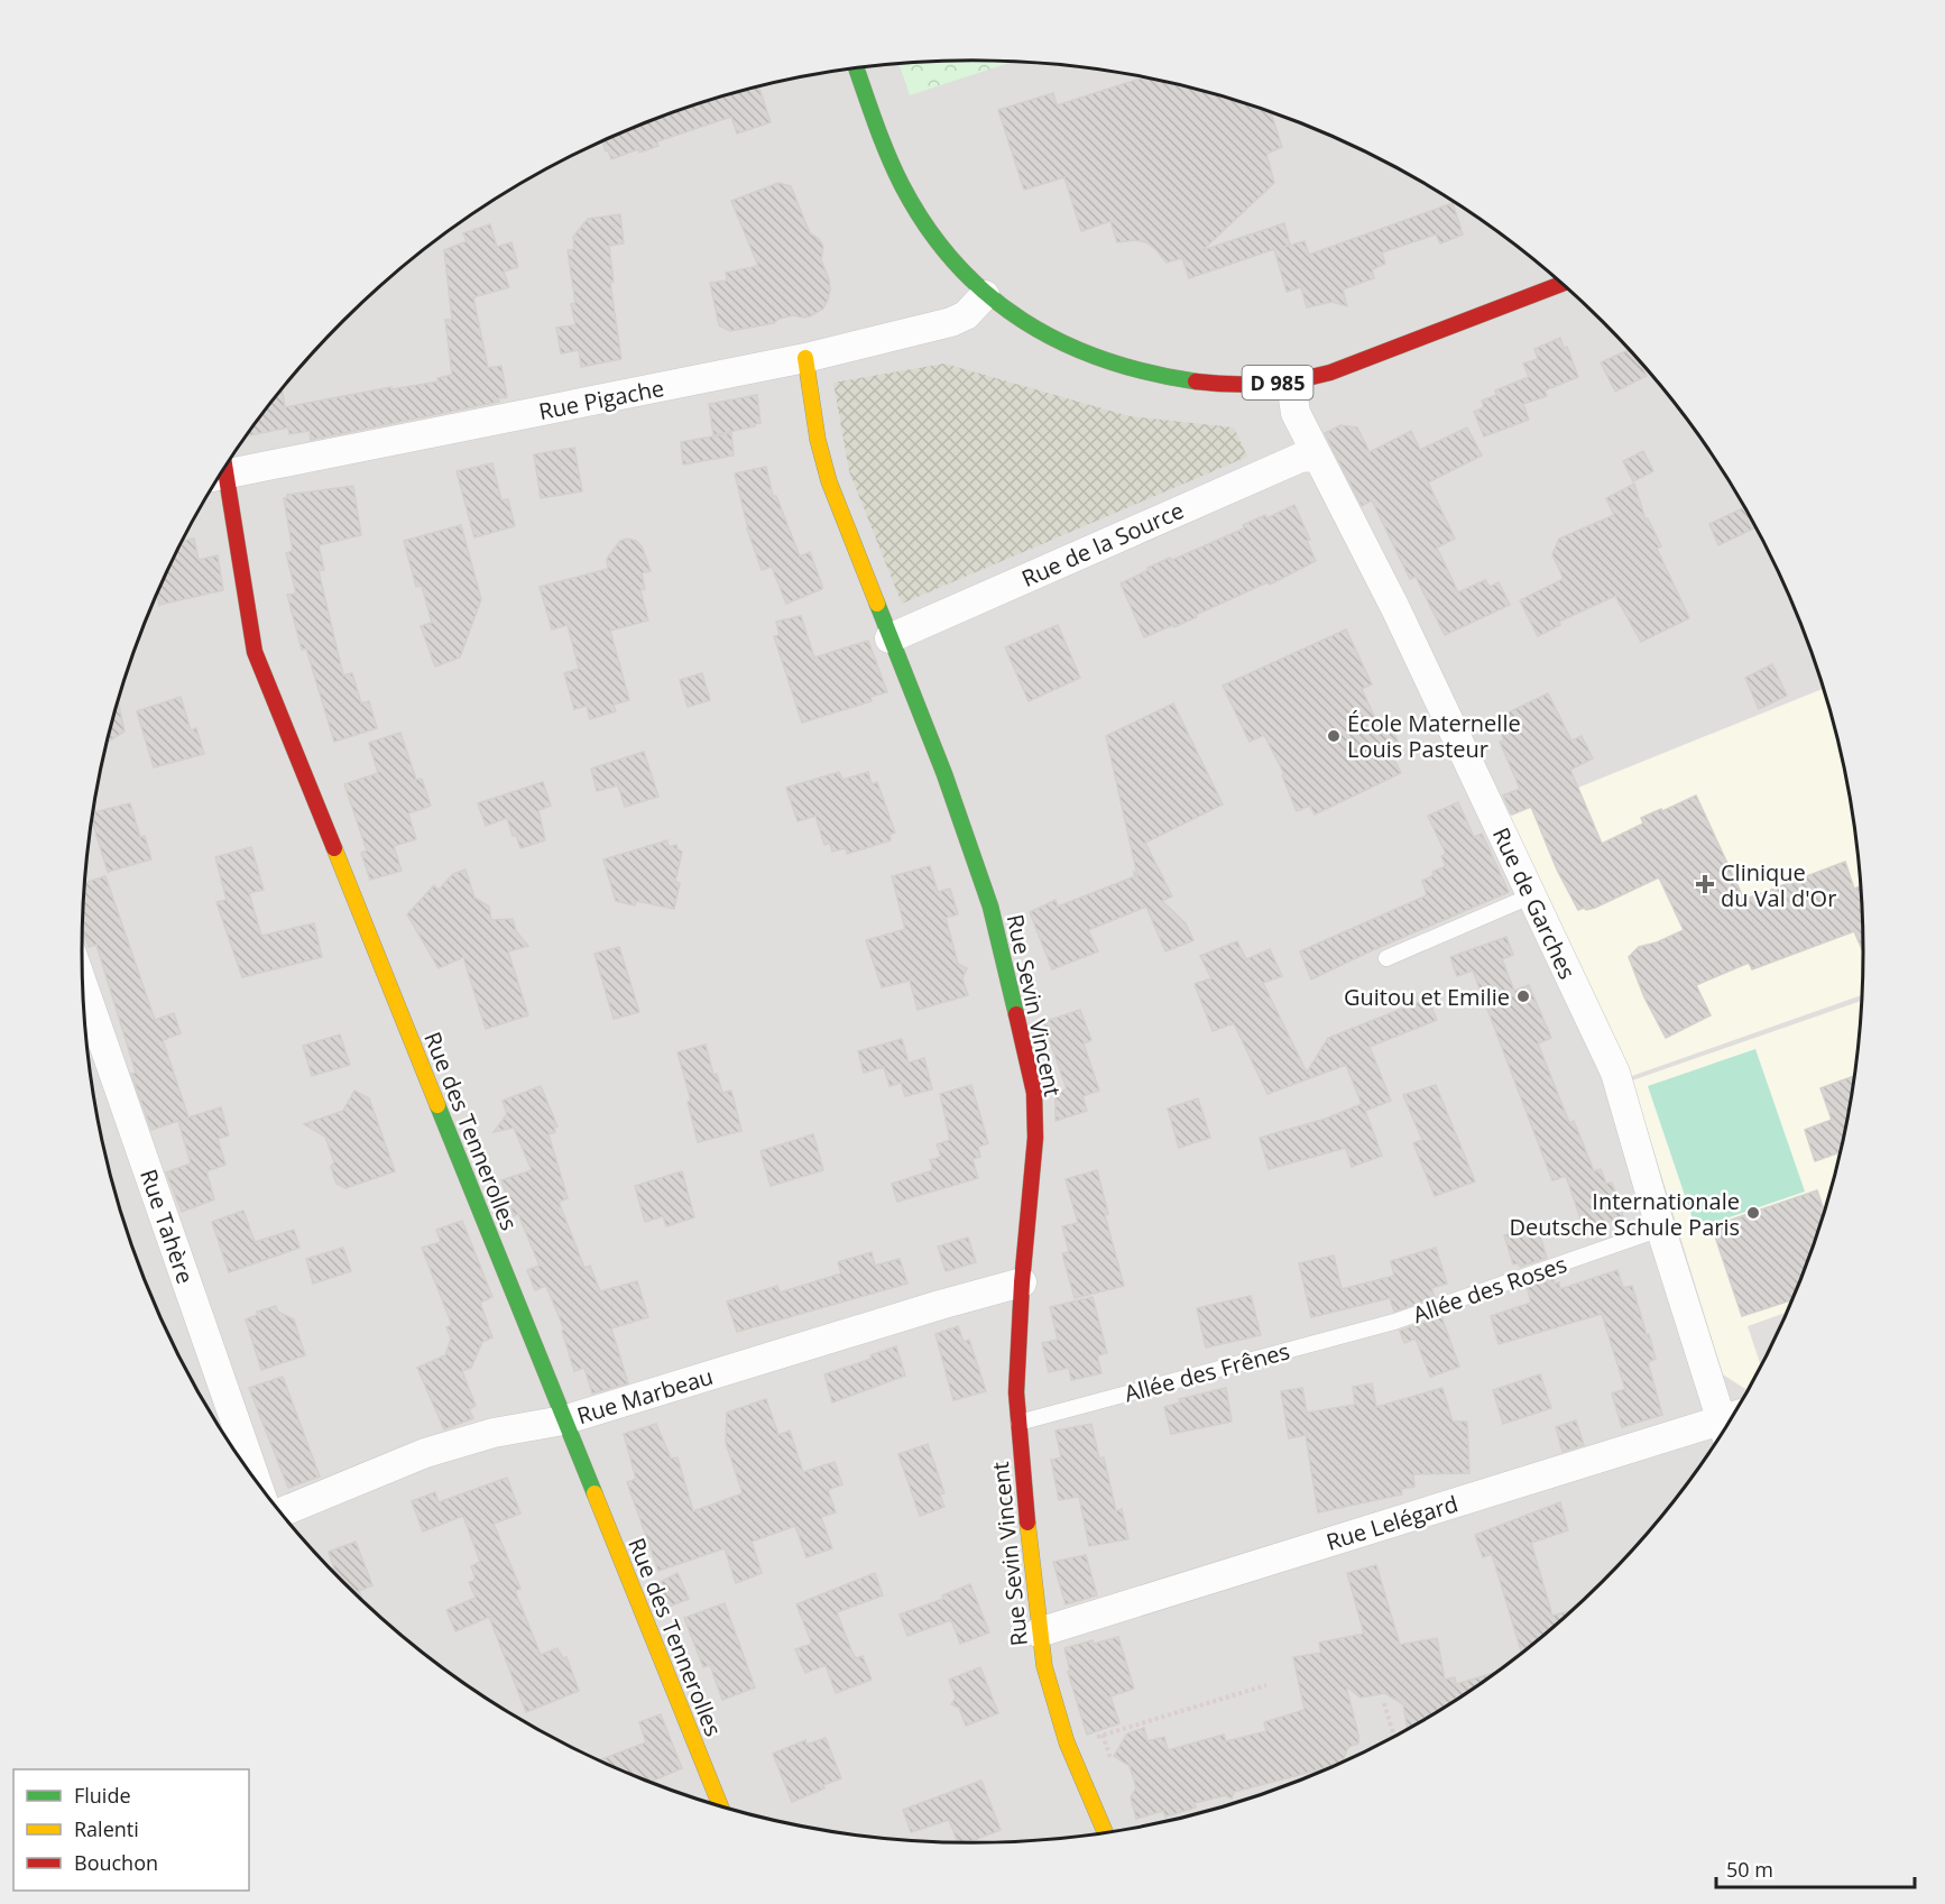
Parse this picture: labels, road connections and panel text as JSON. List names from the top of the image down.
{
  "streets": {
    "street": [
      "D 985",
      "Rue Pigache",
      "Rue de la Source",
      "Rue de Garches",
      "Rue Sevin Vincent",
      "Rue des Tennerolles",
      "Rue Tahère",
      "Rue Marbeau",
      "Rue Lelégard"
    ],
    "lane": ["Allée des Roses", "Allée des Frênes"]
  },
  "crossings": [
    ["D 985", "Rue Pigache"],
    ["D 985", "Rue de Garches"],
    ["Rue Pigache", "Rue Sevin Vincent"],
    ["Rue de la Source", "Rue de Garches"],
    ["Rue de la Source", "Rue Sevin Vincent"],
    ["Rue de Garches", "Allée des Roses"],
    ["Rue Sevin Vincent", "Allée des Frênes"],
    ["Rue Sevin Vincent", "Rue Marbeau"],
    ["Rue Sevin Vincent", "Rue Lelégard"],
    ["Rue des Tennerolles", "Rue Marbeau"],
    ["Allée des Roses", "Allée des Frênes"]
  ],
  "places": {
    "other": ["École Maternelle Louis Pasteur", "Guitou et Emilie", "Internationale Deutsche Schule Paris"],
    "health": ["Clinique du Val d'Or"]
  },
  "legend": ["Fluide", "Ralenti", "Bouchon"],
  "scale_bar": "50 m"
}
